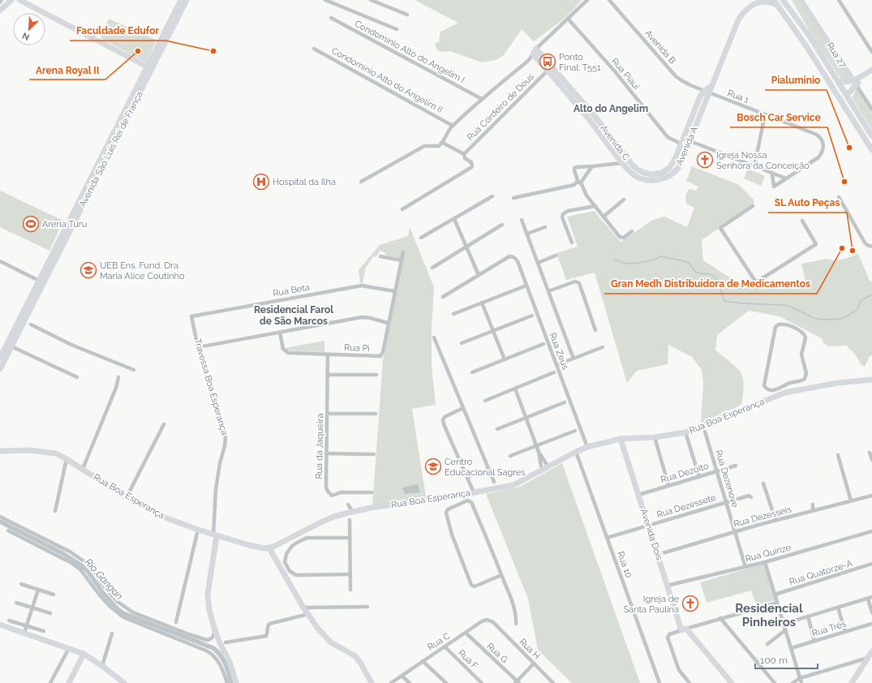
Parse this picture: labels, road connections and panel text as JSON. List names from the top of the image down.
{
  "streets": {
    "main road": [
      "Rua 27",
      "Avenida C",
      "Avenida A",
      "Avenida São Luís Rei de França",
      "Travessa Boa Esperança",
      "Rua Boa Esperança",
      "Avenida Dois"
    ],
    "street": [
      "Avenida B",
      "Condomínio Alto do Angelim I",
      "Rua Piauí",
      "Condomínio Alto do Angelim II",
      "Rua 1",
      "Rua Cordeiro de Deus",
      "Rua Beta",
      "Rua Pi",
      "Rua Zeus",
      "Rua da Jaqueira",
      "Rua Dezoito",
      "Rua Dezenove",
      "Rua Dezessete",
      "Rua Dezesseis",
      "Rua Quinze",
      "Rua 10",
      "Rua Quatorze-A",
      "Rua Três",
      "Rua C",
      "Rua H",
      "Rua G",
      "Rua F"
    ]
  },
  "crossings": [
    ["Avenida B", "Rua 1"],
    ["Avenida B", "Avenida A"],
    ["Rua Piauí", "Rua 1"],
    ["Rua Piauí", "Avenida A"],
    ["Rua 1", "Avenida A"],
    ["Rua Cordeiro de Deus", "Avenida C"],
    ["Avenida C", "Avenida A"],
    ["Rua Beta", "Rua Pi"],
    ["Rua Beta", "Travessa Boa Esperança"],
    ["Rua Pi", "Rua da Jaqueira"],
    ["Rua Zeus", "Rua Boa Esperança"],
    ["Travessa Boa Esperança", "Rua Boa Esperança"],
    ["Rua Boa Esperança", "Avenida Dois"],
    ["Rua Boa Esperança", "Rua 10"],
    ["Rua Dezoito", "Rua Dezenove"],
    ["Rua Dezoito", "Avenida Dois"],
    ["Rua Dezenove", "Rua Dezessete"],
    ["Rua Dezenove", "Rua Dezesseis"],
    ["Rua Dezenove", "Rua Quinze"],
    ["Rua Dezessete", "Avenida Dois"],
    ["Rua Dezessete", "Rua 10"],
    ["Rua Dezesseis", "Avenida Dois"],
    ["Avenida Dois", "Rua Quinze"],
    ["Rua C", "Rua H"],
    ["Rua C", "Rua G"],
    ["Rua C", "Rua F"]
  ],
  "districts": ["Alto do Angelim", "Residencial Farol de São Marcos", "Residencial Pinheiros"],
  "water": ["Rio Gangan"],
  "places": {
    "other": [
      "Arena Royal II",
      "Faculdade Edufor",
      "Pialuminio",
      "Bosch Car Service",
      "Gran Medh Distribuidora de Medicamentos",
      "SL Auto Peças"
    ],
    "bus stop": ["Ponto Final: T551"],
    "church": ["Igreja Nossa Senhora da Conceição", "Igreja de Santa Paulina"],
    "hospital": ["Hospital da Ilha"],
    "sports": ["Arena Turu"],
    "school or university": ["UEB Ens. Fund. Dra. Maria Alice Coutinho", "Centro Educacional Sagres"]
  },
  "scale_bar": "100 m",
  "north": "bottom left"
}
